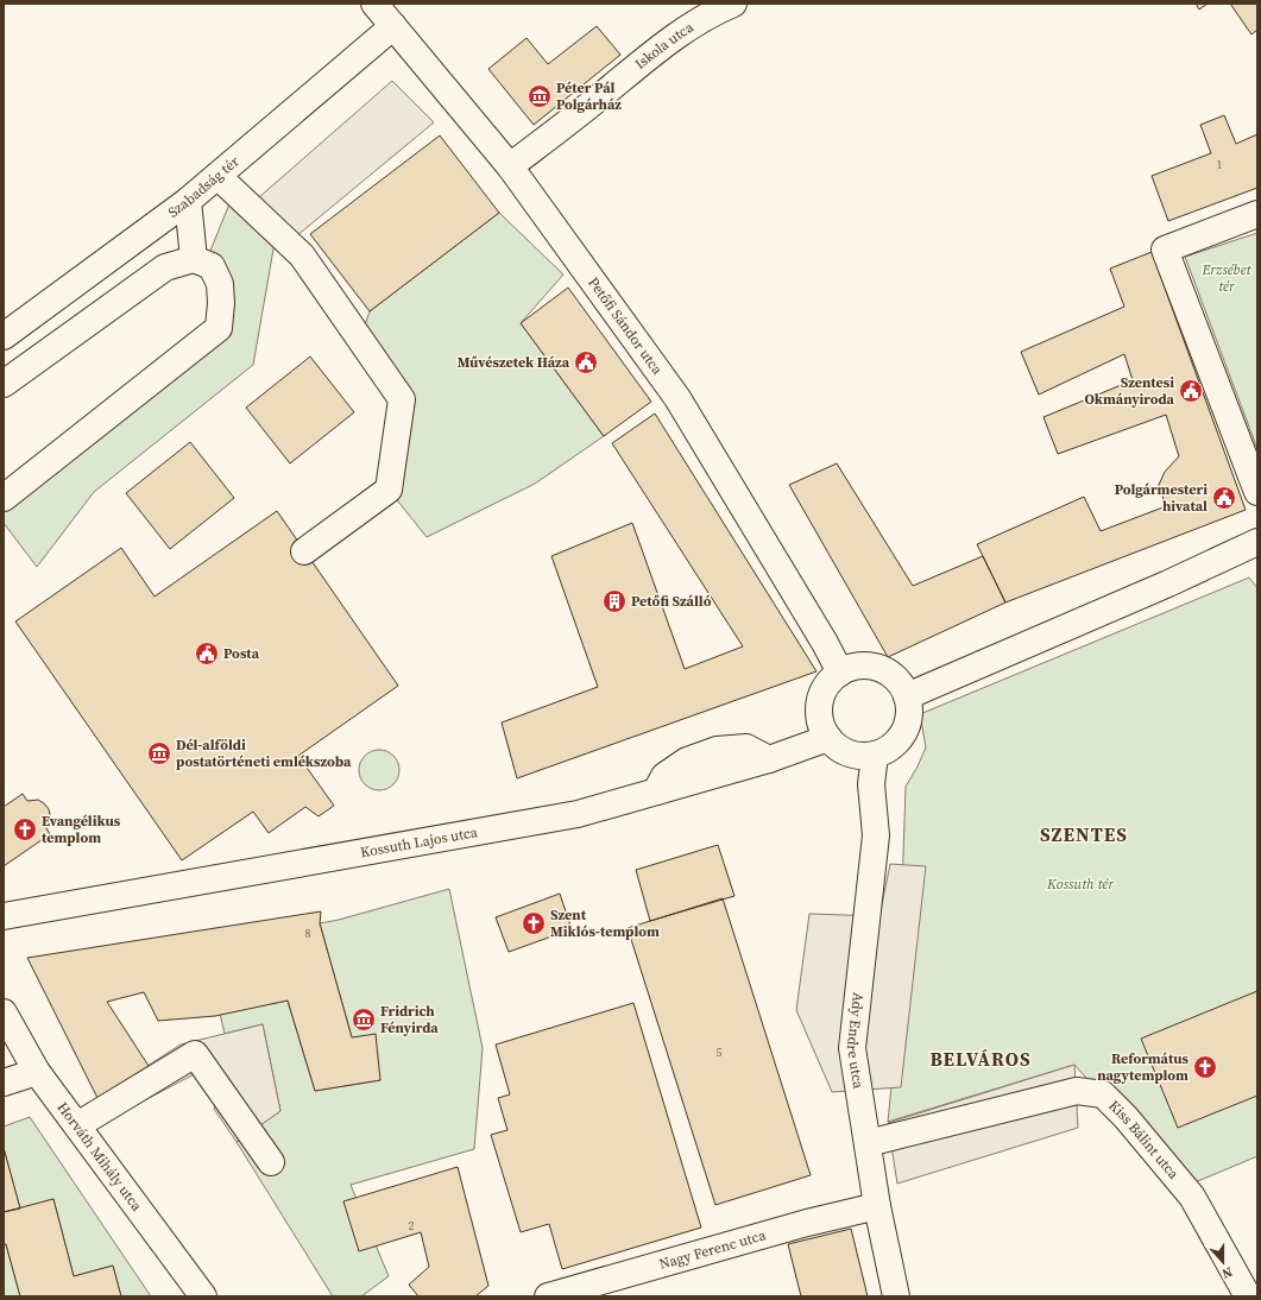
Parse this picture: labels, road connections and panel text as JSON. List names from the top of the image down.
{
  "streets": {
    "street": [
      "Iskola utca",
      "Szabadság tér",
      "Petőfi Sándor utca",
      "Kossuth Lajos utca",
      "Ady Endre utca",
      "Kiss Bálint utca",
      "Horváth Mihály utca",
      "Nagy Ferenc utca"
    ]
  },
  "crossings": [
    ["Iskola utca", "Petőfi Sándor utca"],
    ["Szabadság tér", "Petőfi Sándor utca"],
    ["Petőfi Sándor utca", "Kossuth Lajos utca"],
    ["Petőfi Sándor utca", "Ady Endre utca"],
    ["Kossuth Lajos utca", "Ady Endre utca"],
    ["Ady Endre utca", "Kiss Bálint utca"],
    ["Ady Endre utca", "Nagy Ferenc utca"]
  ],
  "districts": ["SZENTES", "BELVÁROS"],
  "parks": ["Erzsébet tér", "Kossuth tér"],
  "places": {
    "museum": ["Péter Pál Polgárház", "Dél-alföldi postatörténeti emlékszoba", "Fridrich Fényirda"],
    "public building": [
      "Művészetek Háza",
      "Szentesi Okmányiroda",
      "Polgármesteri hivatal",
      "Posta"
    ],
    "building": ["Petőfi Szálló"],
    "church": ["Evangélikus templom", "Szent Miklós-templom", "Református nagytemplom"]
  },
  "house_numbers": [
    "1",
    "8",
    "5",
    "2"
  ],
  "north": "bottom"
}
